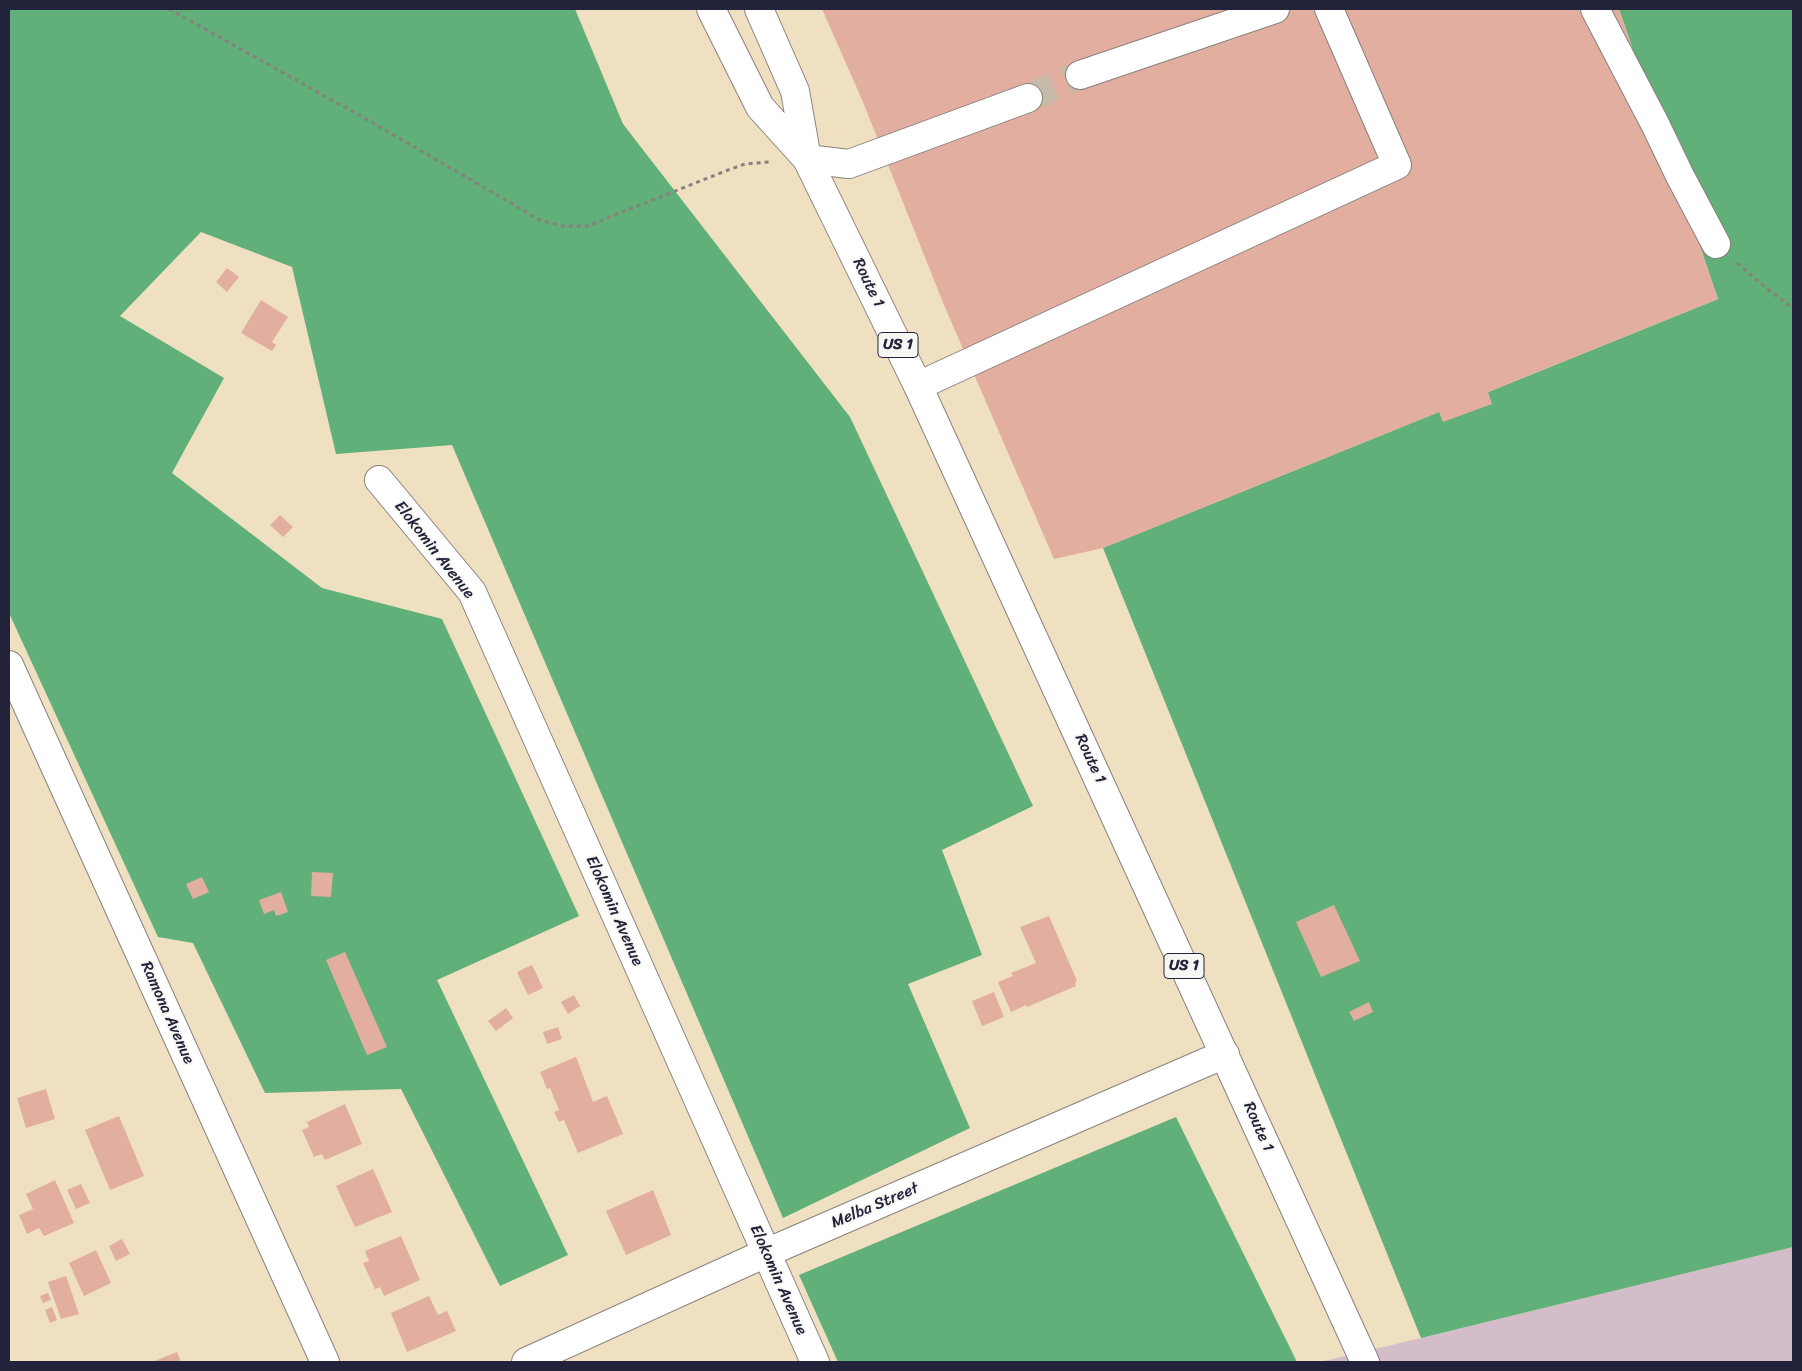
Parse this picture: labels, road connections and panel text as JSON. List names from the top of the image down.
{
  "streets": {
    "street": [
      "Route 1",
      "US 1",
      "Elokomin Avenue",
      "Ramona Avenue",
      "Melba Street"
    ]
  },
  "crossings": [
    ["Route 1", "Melba Street"],
    ["Elokomin Avenue", "Melba Street"]
  ]
}
